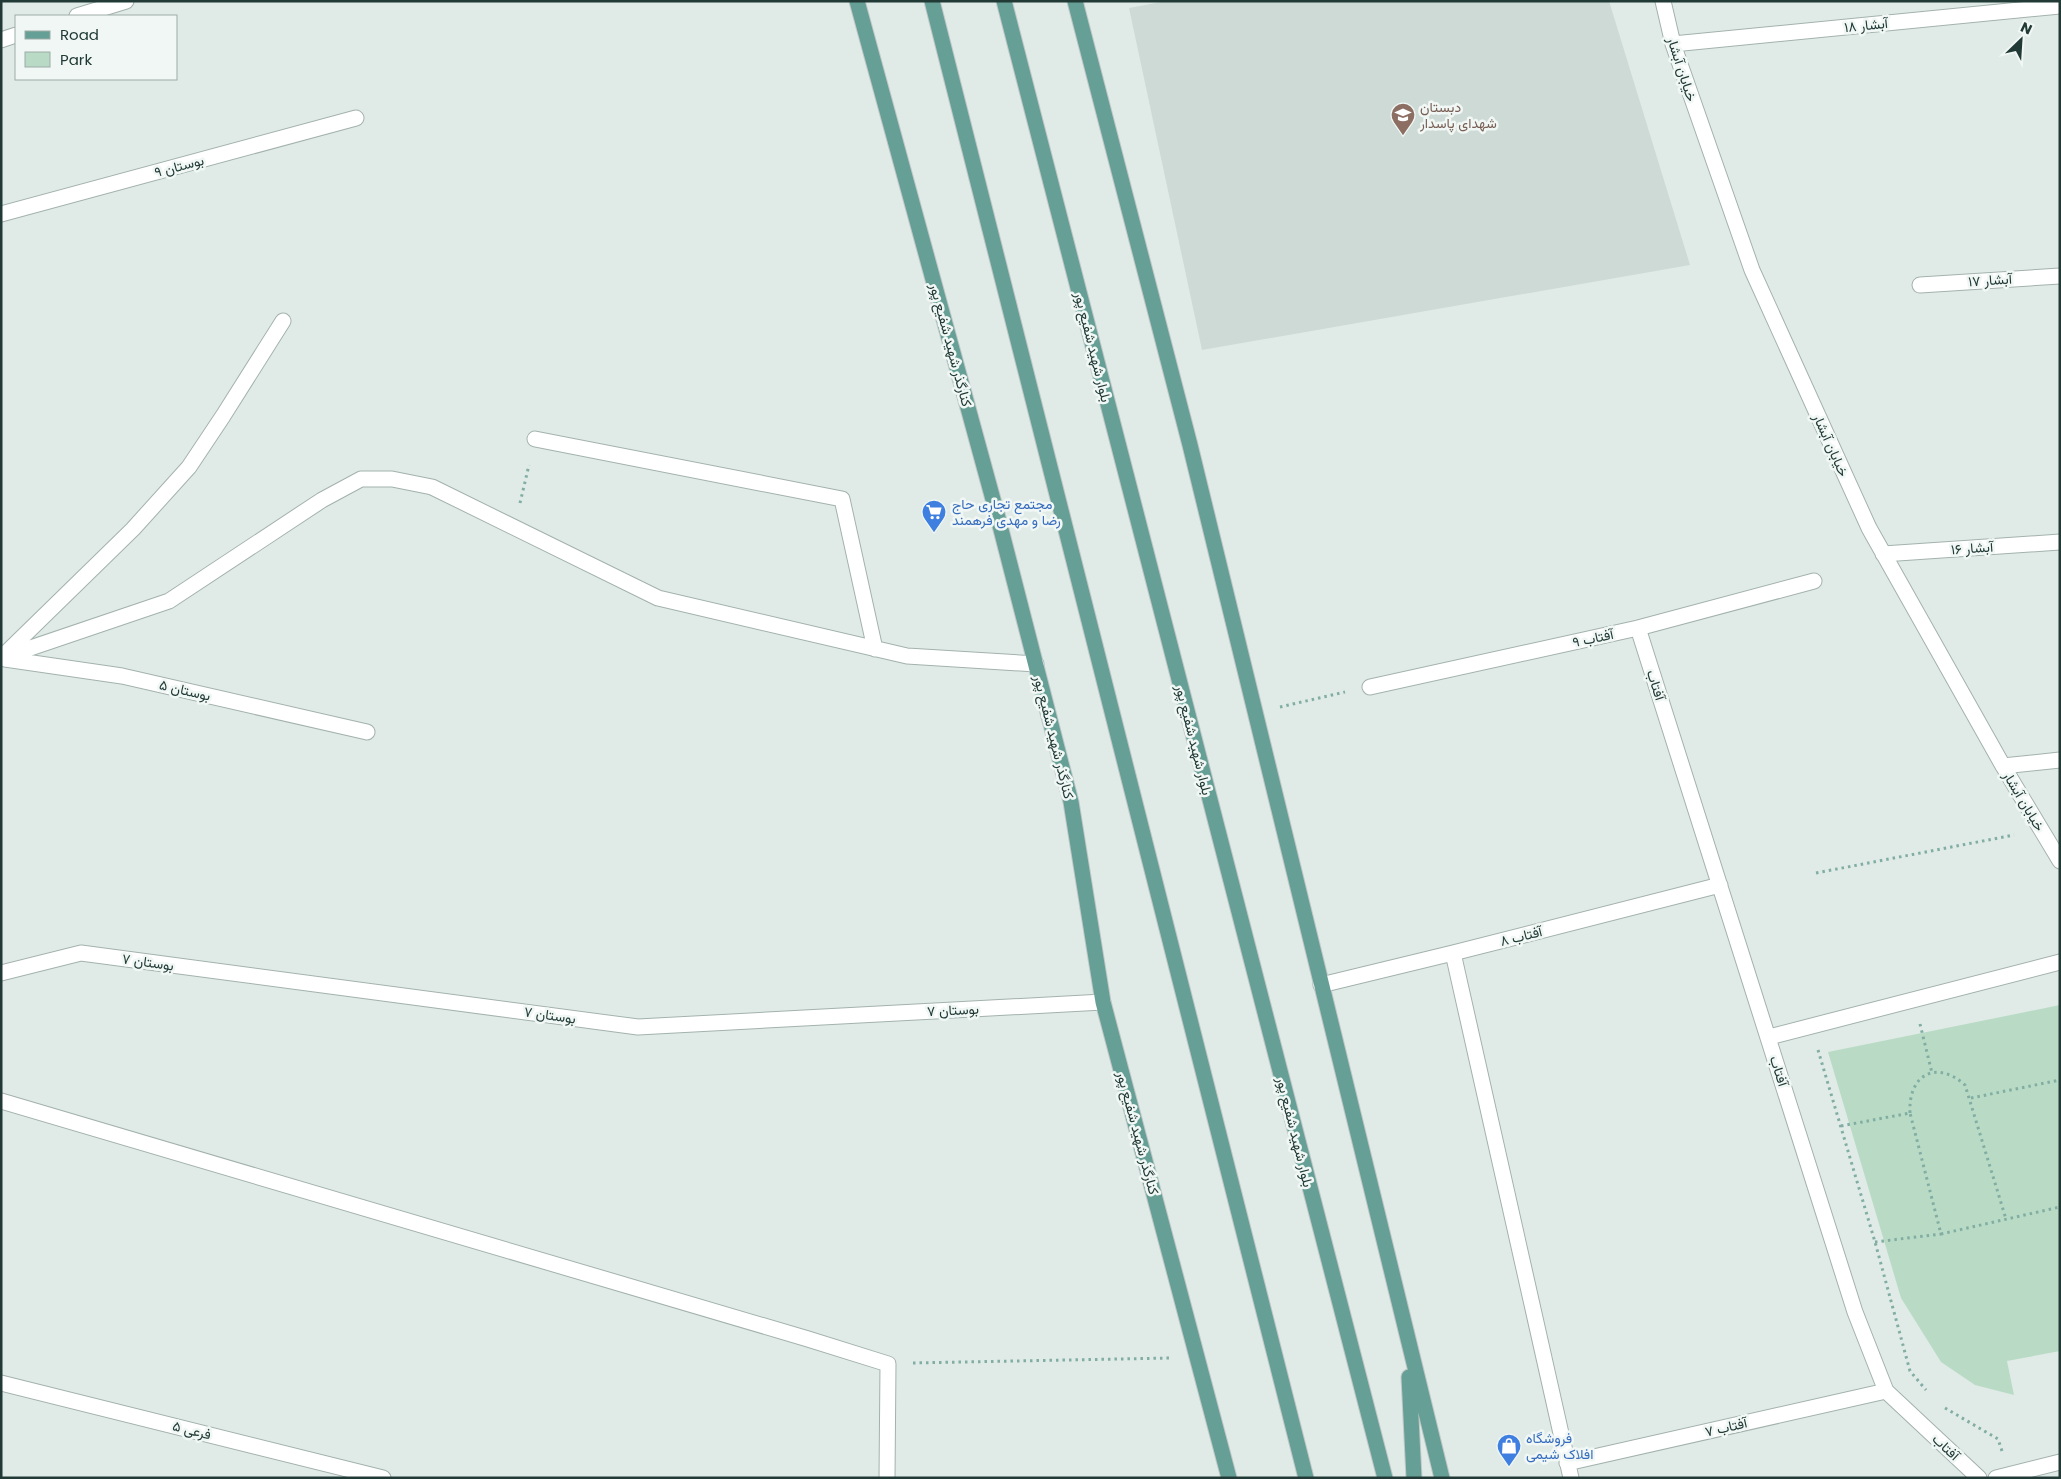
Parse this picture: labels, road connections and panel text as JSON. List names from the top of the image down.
{
  "streets": {
    "main road": ["کنارگذر شهید شفیع پور", "بلوار شهید شفیع پور"],
    "street": [
      "آبشار ۱۸",
      "خیابان آبشار",
      "بوستان ۹",
      "آبشار ۱۷",
      "آبشار ۱۶",
      "آفتاب ۹",
      "آفتاب",
      "بوستان ۵",
      "آفتاب ۸",
      "بوستان ۷",
      "آفتاب ۷",
      "فرعی ۵"
    ]
  },
  "crossings": [
    ["آبشار ۱۸", "خیابان آبشار"],
    ["خیابان آبشار", "آبشار ۱۶"],
    ["کنارگذر شهید شفیع پور", "بوستان ۷"],
    ["آفتاب ۹", "آفتاب"],
    ["آفتاب", "آفتاب ۸"],
    ["آفتاب", "آفتاب ۷"]
  ],
  "places": {
    "school or university": ["دبستان شهدای پاسدار"],
    "supermarket": ["مجتمع تجاری حاج رضا و مهدی فرهمند"],
    "shop": ["فروشگاه افلاک شیمی"]
  },
  "legend": ["Road", "Park"],
  "north": "top right"
}
